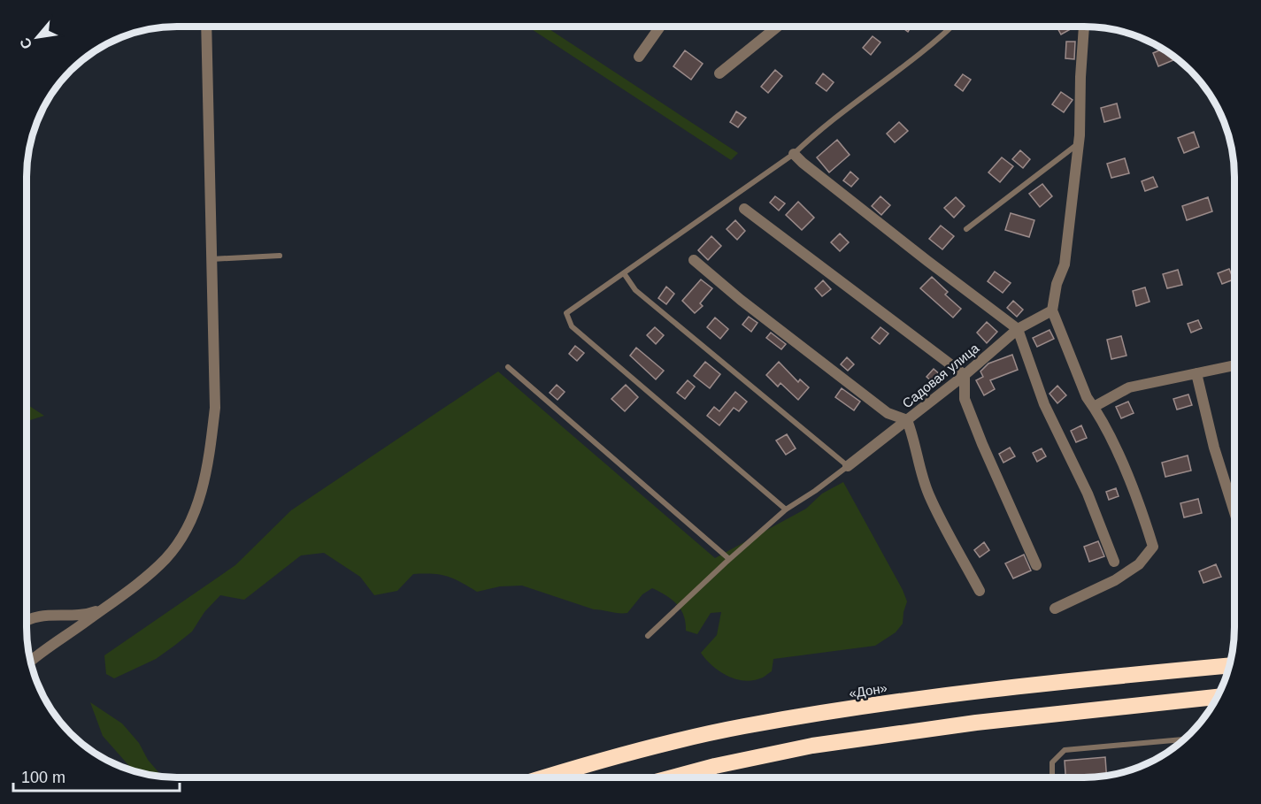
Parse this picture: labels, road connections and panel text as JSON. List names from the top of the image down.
{
  "streets": {
    "highway": ["«Дон»"],
    "street": ["Садовая улица"]
  },
  "scale_bar": "100 m",
  "north": "bottom left"
}
